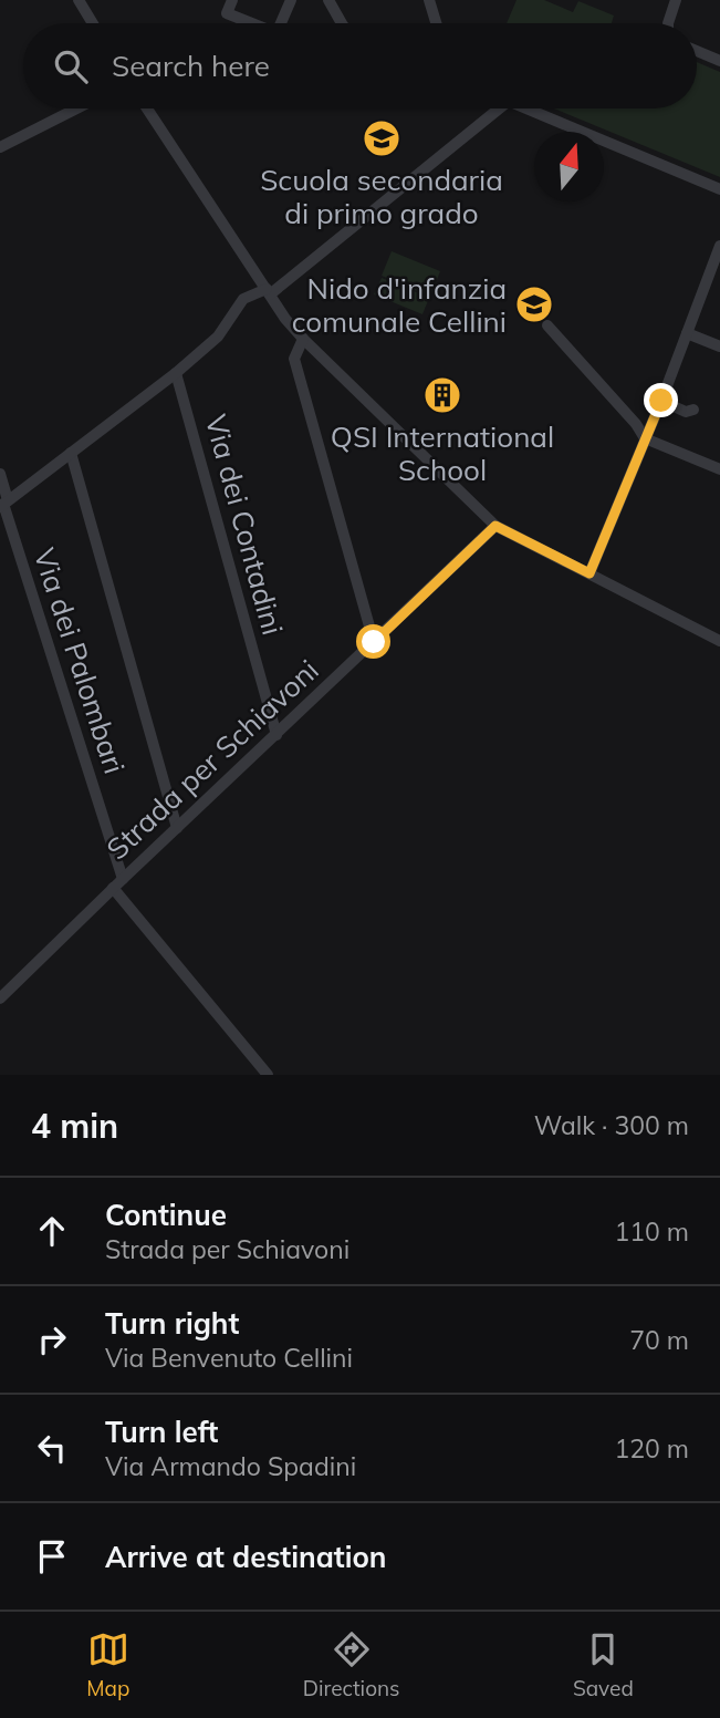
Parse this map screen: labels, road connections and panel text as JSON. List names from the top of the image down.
{
  "streets": {
    "street": ["Via dei Contadini", "Via dei Palombari", "Strada per Schiavoni"]
  },
  "crossings": [
    ["Via dei Contadini", "Strada per Schiavoni"],
    ["Via dei Palombari", "Strada per Schiavoni"]
  ],
  "places": {
    "school or university": ["Scuola secondaria di primo grado", "Nido d'infanzia comunale Cellini"],
    "building": ["QSI International School"]
  },
  "north": "top",
  "page": {
    "search": "Search here",
    "heading": ["4 min", "Walk · 300 m"],
    "list": [
      ["Continue", "Strada per Schiavoni", "110 m"],
      ["Turn right", "Via Benvenuto Cellini", "70 m"],
      ["Turn left", "Via Armando Spadini", "120 m"],
      "Arrive at destination"
    ],
    "nav": ["Map", "Directions", "Saved"]
  }
}
